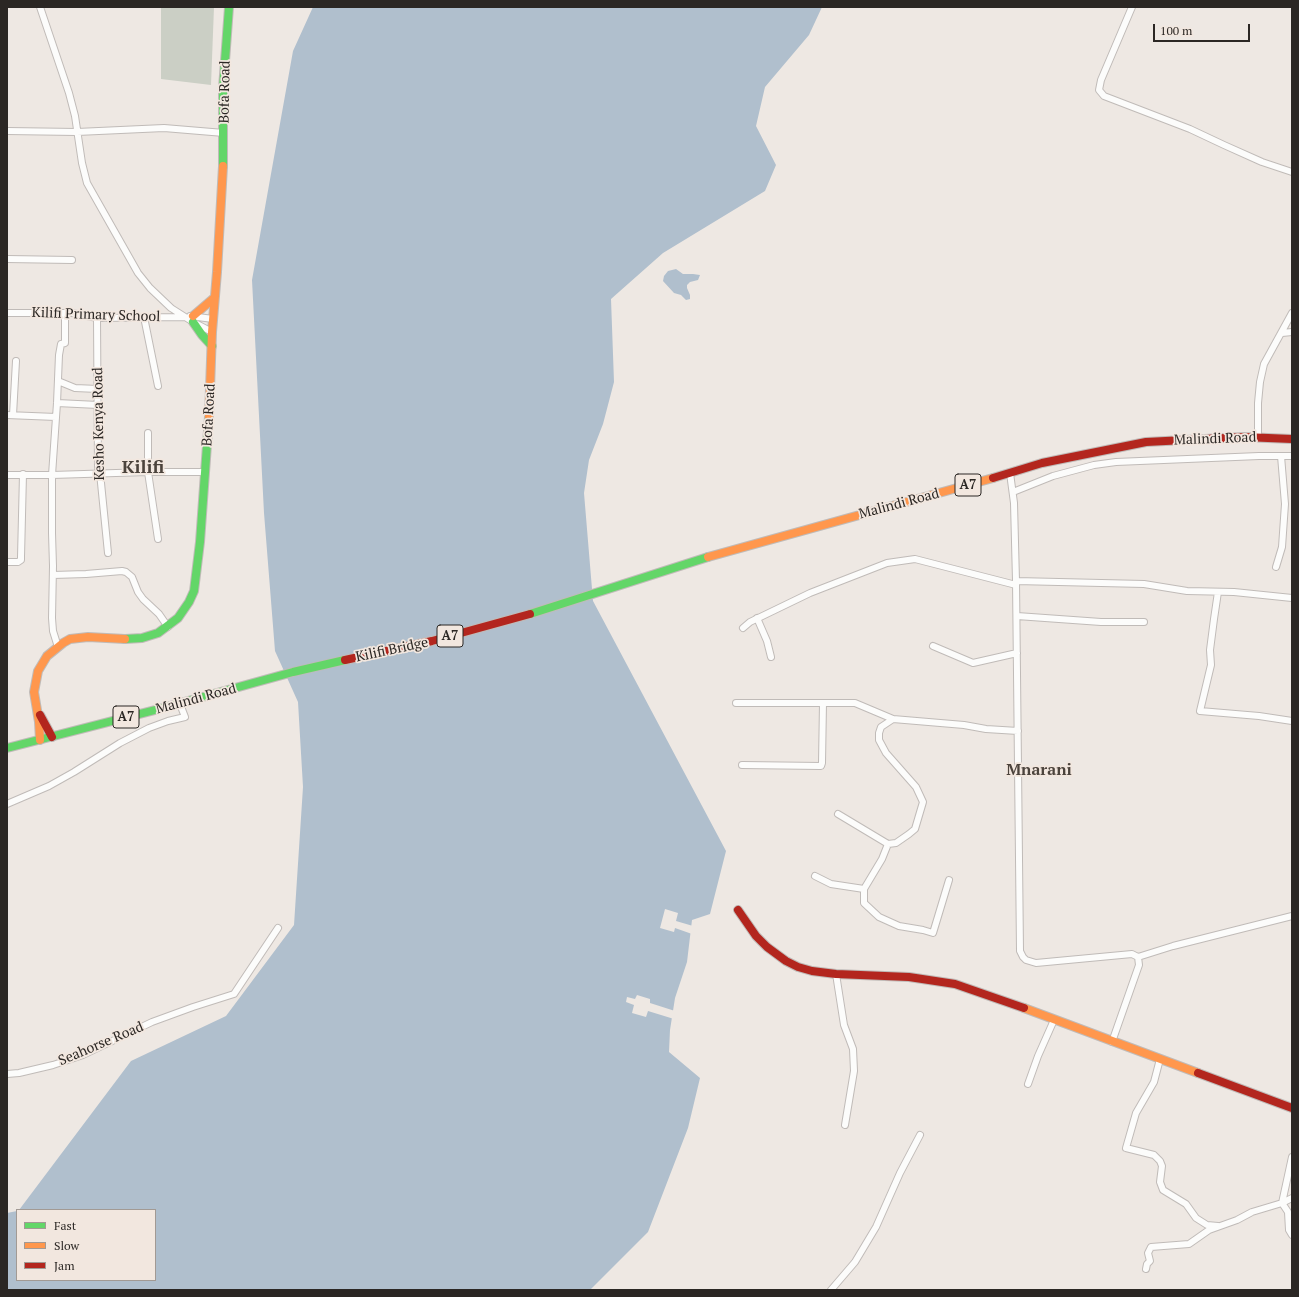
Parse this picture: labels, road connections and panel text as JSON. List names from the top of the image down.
{
  "streets": {
    "main road": [
      "Bofa Road",
      "Malindi Road",
      "A7",
      "Kilifi Bridge"
    ],
    "street": ["Kilifi Primary School", "Kesho Kenya Road", "Seahorse Road"]
  },
  "crossings": [
    ["Bofa Road", "Kilifi Primary School"],
    ["Bofa Road", "Malindi Road"],
    ["Kilifi Primary School", "Kesho Kenya Road"],
    ["Malindi Road", "Kilifi Bridge"]
  ],
  "districts": ["Kilifi", "Mnarani"],
  "legend": ["Fast", "Slow", "Jam"],
  "scale_bar": "100 m"
}
